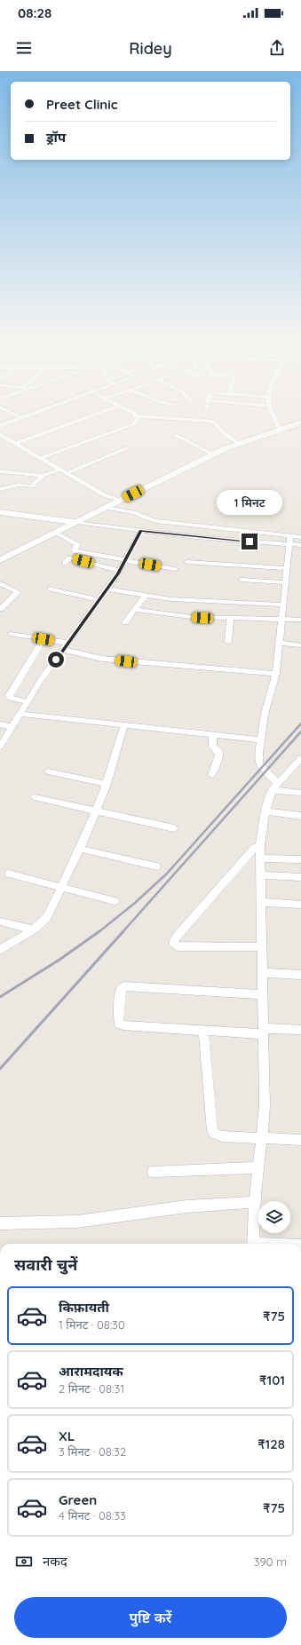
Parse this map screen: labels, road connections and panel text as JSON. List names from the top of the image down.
{
  "page": {
    "status": "08:28",
    "header": "Ridey",
    "banner": ["Preet Clinic", "ड्रॉप"],
    "bubble": "1 मिनट",
    "heading": "सवारी चुनें",
    "list": [
      {
        "name": "किफ़ायती",
        "note": "1 मिनट · 08:30",
        "value": "₹75"
      },
      {
        "name": "आरामदायक",
        "note": "2 मिनट · 08:31",
        "value": "₹101"
      },
      {
        "name": "XL",
        "note": "3 मिनट · 08:32",
        "value": "₹128"
      },
      {
        "name": "Green",
        "note": "4 मिनट · 08:33",
        "value": "₹75"
      }
    ],
    "pay": ["नकद", "390 m"],
    "buttons": "पुष्टि करें"
  }
}
